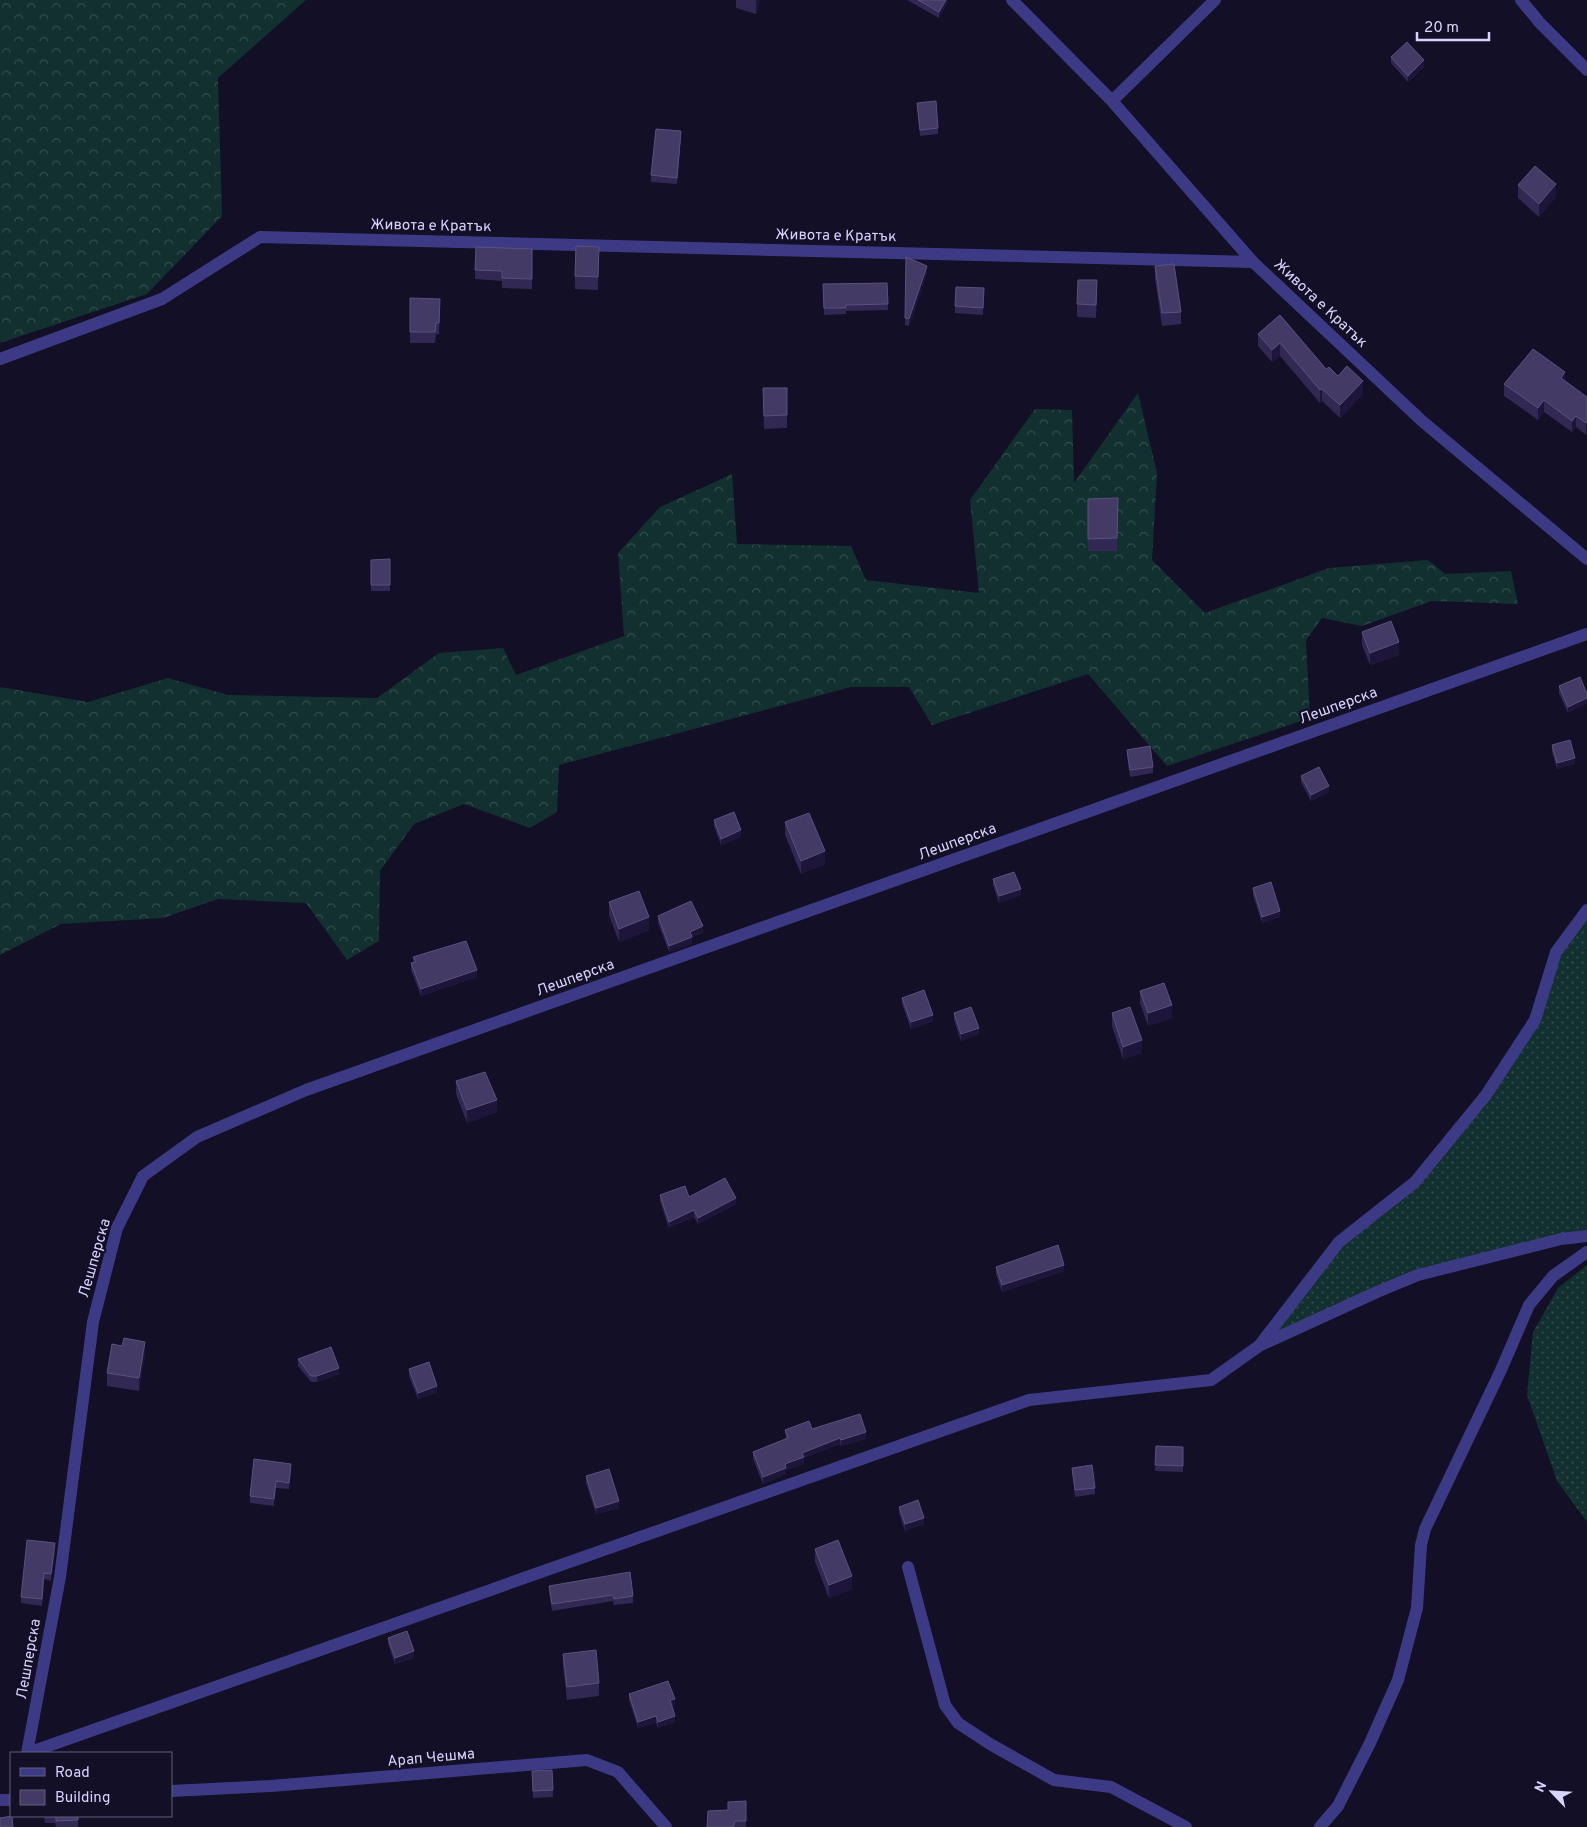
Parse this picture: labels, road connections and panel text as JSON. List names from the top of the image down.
{
  "streets": {
    "street": ["Живота е Кратък", "Лешперска", "Арап Чешма"]
  },
  "legend": ["Road", "Building"],
  "scale_bar": "20 m",
  "north": "top left"
}
